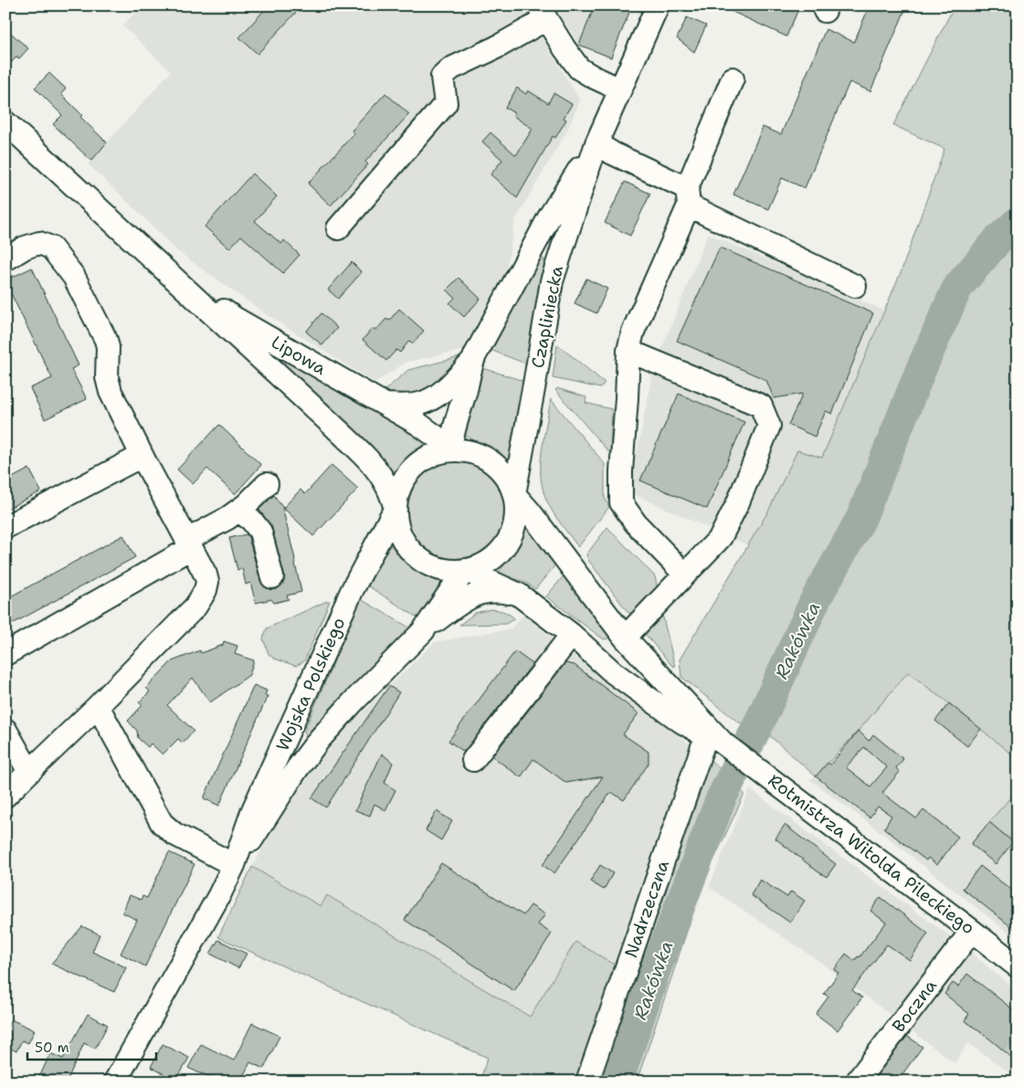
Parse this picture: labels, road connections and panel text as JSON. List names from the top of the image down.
{
  "streets": {
    "street": [
      "Czapliniecka",
      "Lipowa",
      "Wojska Polskiego",
      "Rotmistrza Witolda Pileckiego",
      "Nadrzeczna",
      "Boczna"
    ]
  },
  "crossings": [
    ["Czapliniecka", "Lipowa"],
    ["Czapliniecka", "Wojska Polskiego"],
    ["Czapliniecka", "Rotmistrza Witolda Pileckiego"],
    ["Lipowa", "Wojska Polskiego"],
    ["Lipowa", "Rotmistrza Witolda Pileckiego"],
    ["Wojska Polskiego", "Rotmistrza Witolda Pileckiego"],
    ["Rotmistrza Witolda Pileckiego", "Nadrzeczna"],
    ["Rotmistrza Witolda Pileckiego", "Boczna"]
  ],
  "water": ["Rakówka"],
  "scale_bar": "50 m"
}
